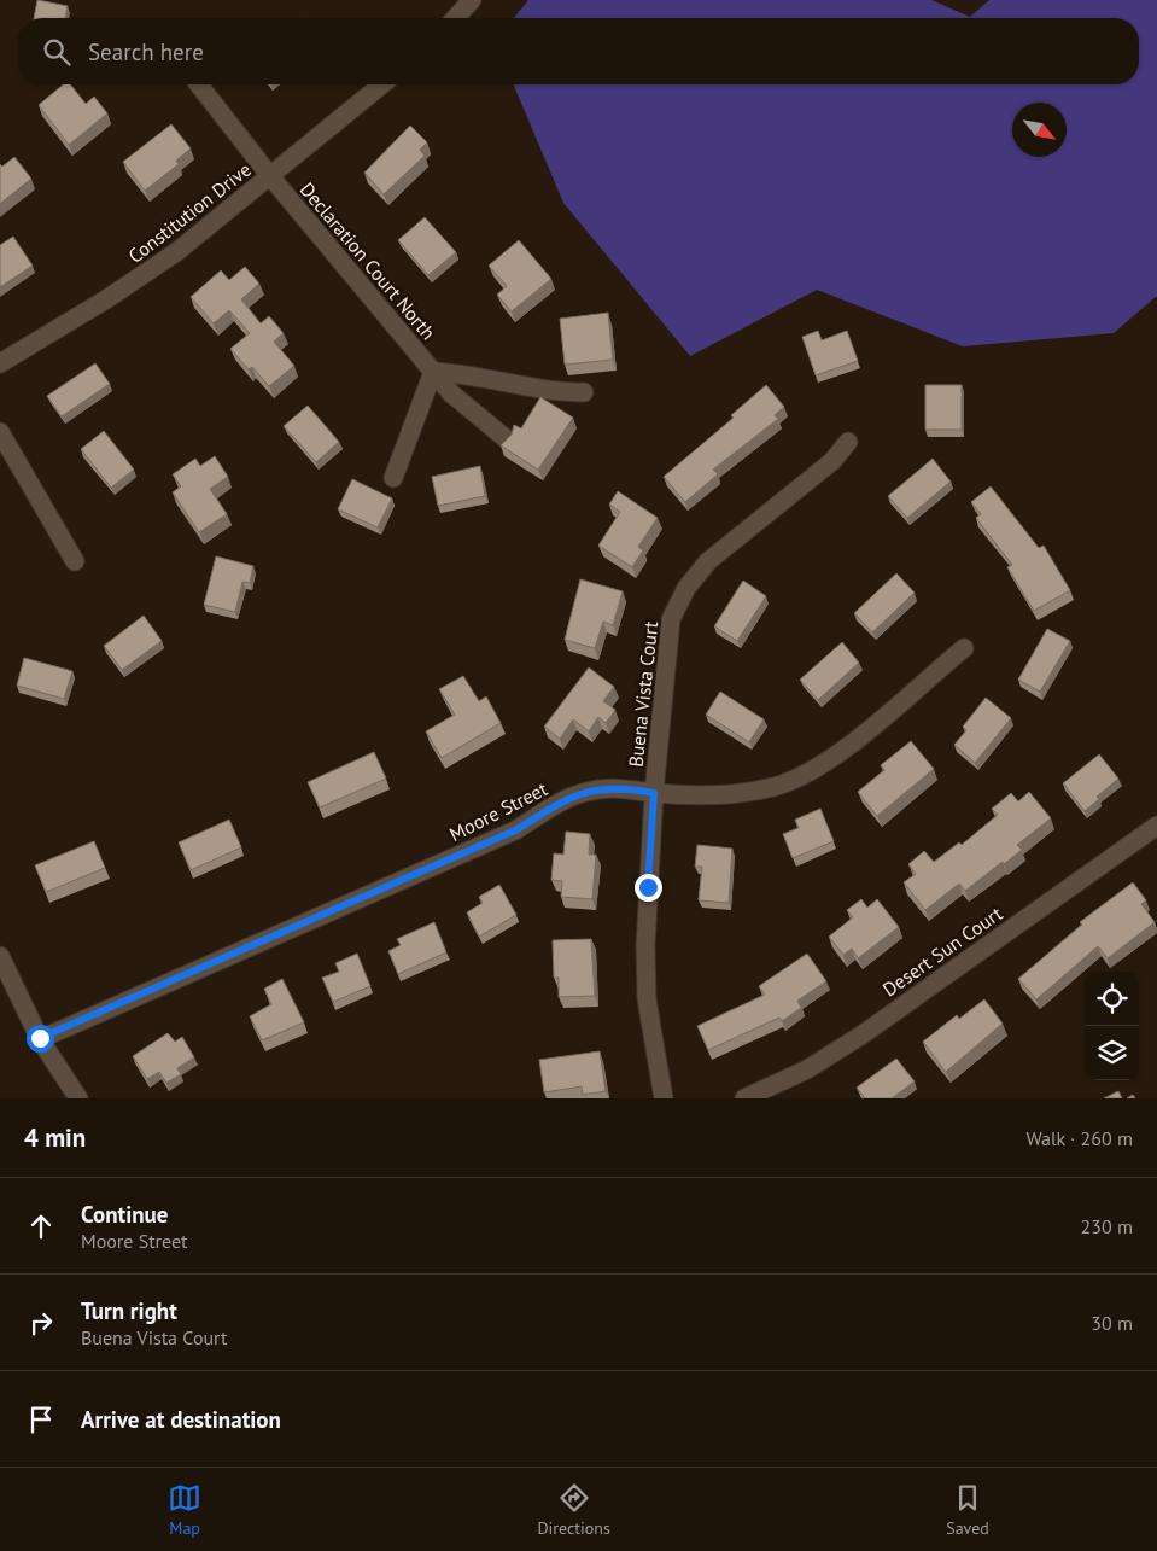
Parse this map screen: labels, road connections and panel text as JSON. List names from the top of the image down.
{
  "streets": {
    "street": [
      "Constitution Drive",
      "Declaration Court North",
      "Buena Vista Court",
      "Moore Street",
      "Desert Sun Court"
    ]
  },
  "crossings": [
    ["Constitution Drive", "Declaration Court North"],
    ["Buena Vista Court", "Moore Street"]
  ],
  "north": "bottom right",
  "page": {
    "search": "Search here",
    "heading": ["4 min", "Walk · 260 m"],
    "list": [
      ["Continue", "Moore Street", "230 m"],
      ["Turn right", "Buena Vista Court", "30 m"],
      "Arrive at destination"
    ],
    "nav": ["Map", "Directions", "Saved"]
  }
}
